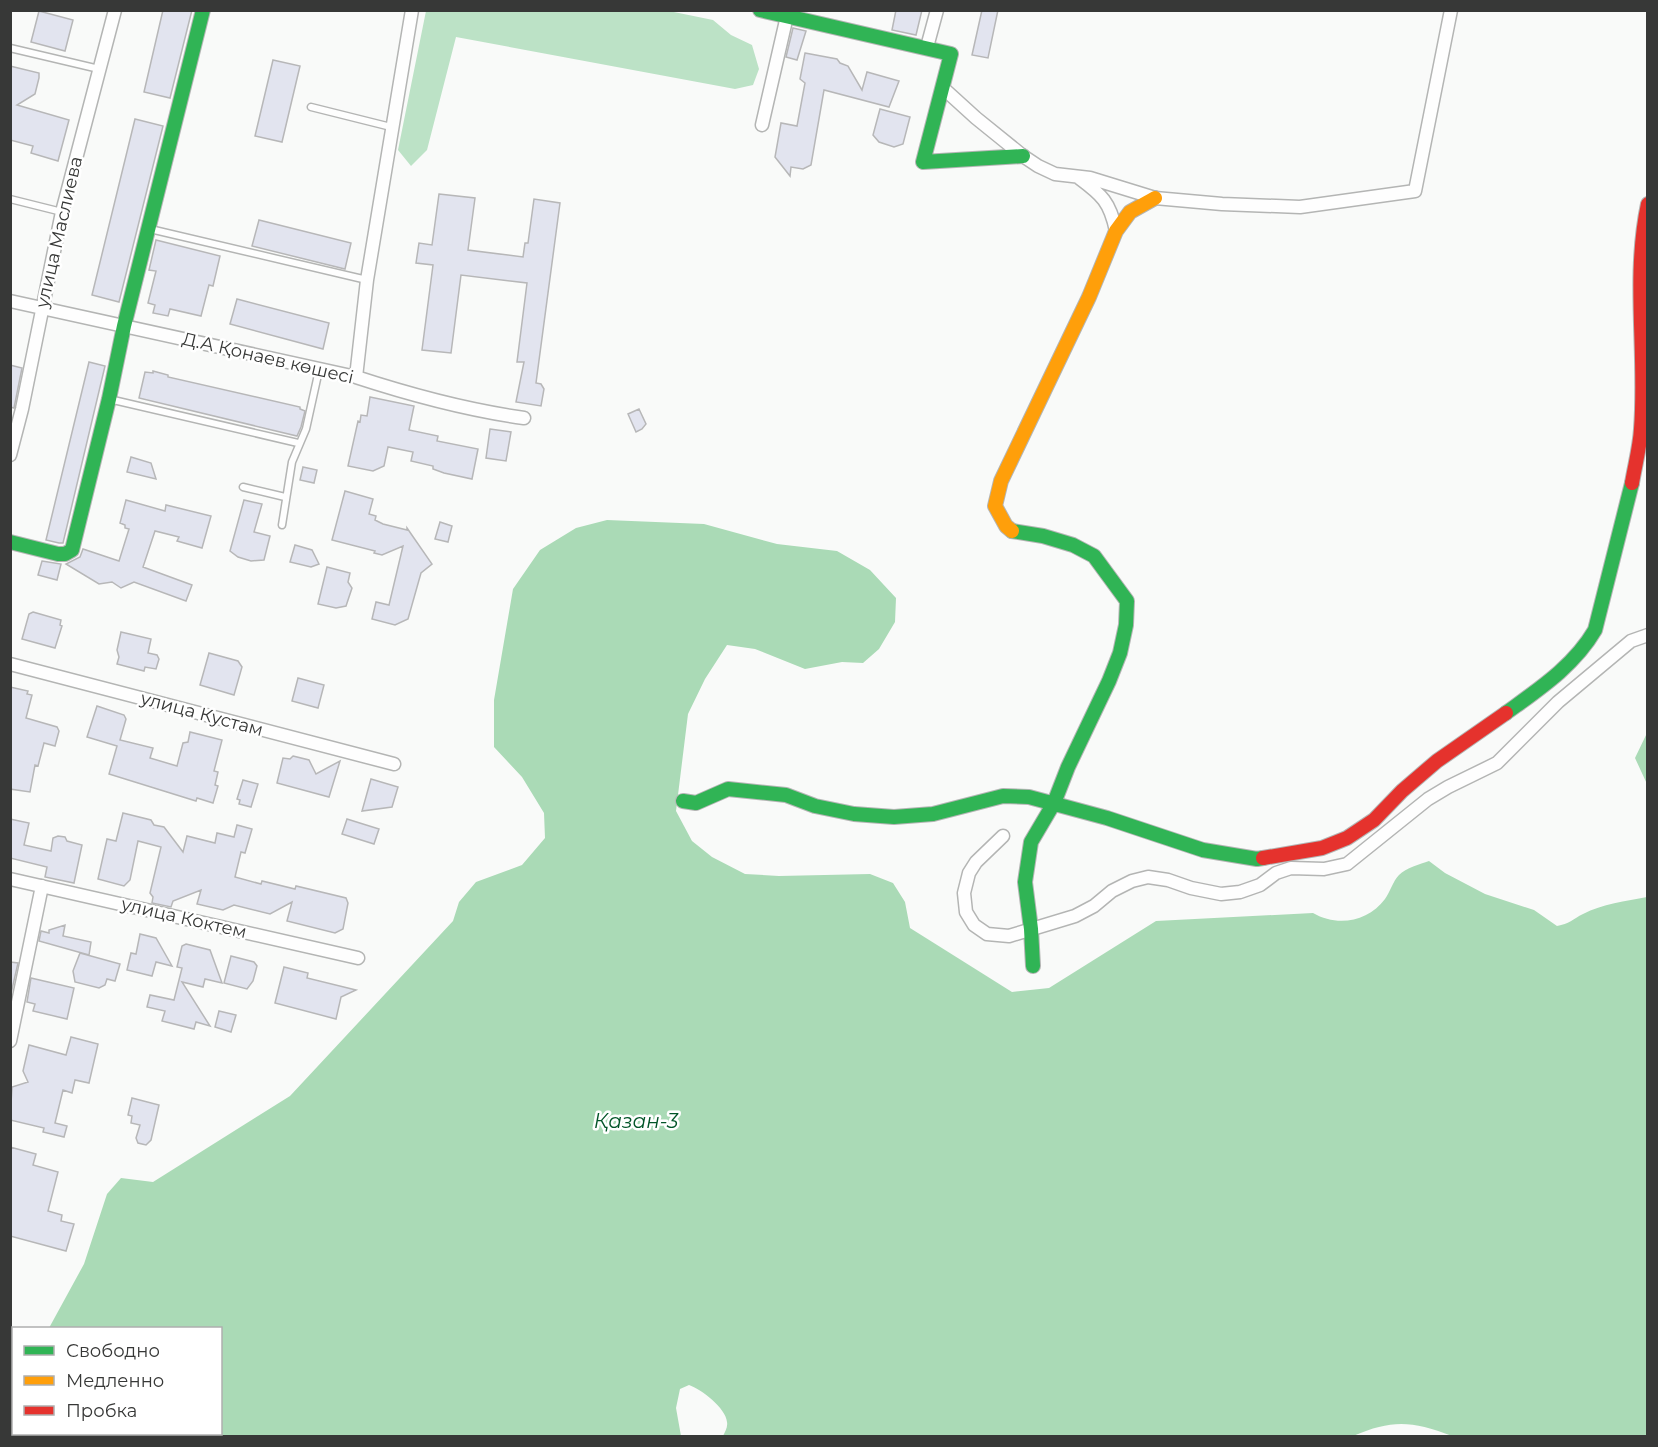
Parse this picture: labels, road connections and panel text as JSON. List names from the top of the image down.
{
  "streets": {
    "street": [
      "улица Маслиева",
      "Д.А Қонаев көшесі",
      "улица Кустам",
      "улица Коктем"
    ]
  },
  "crossings": [
    ["улица Маслиева", "Д.А Қонаев көшесі"]
  ],
  "water": ["Қазан-3"],
  "legend": ["Свободно", "Медленно", "Пробка"]
}
